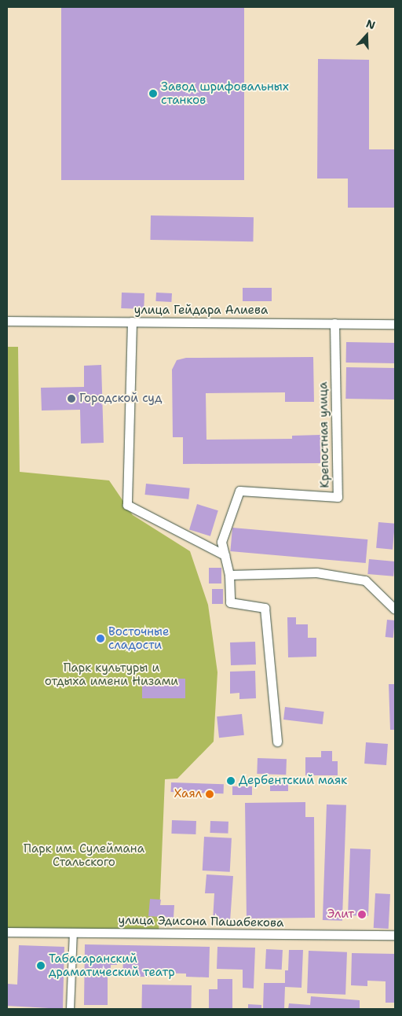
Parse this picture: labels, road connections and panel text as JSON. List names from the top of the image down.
{
  "streets": {
    "street": ["улица Гейдара Алиева", "Крепостная улица", "улица Эдисона Пашабекова"]
  },
  "crossings": [
    ["улица Гейдара Алиева", "Крепостная улица"]
  ],
  "parks": ["Парк культуры и отдыха имени Низами", "Парк им. Сулеймана Стальского"],
  "places": [
    "Завод шрифовальных станков",
    "Городской суд",
    "Восточные сладости",
    "Дербентский маяк",
    "Хаял",
    "Элит",
    "Табасаранский драматический театр"
  ],
  "north": "top"
}
